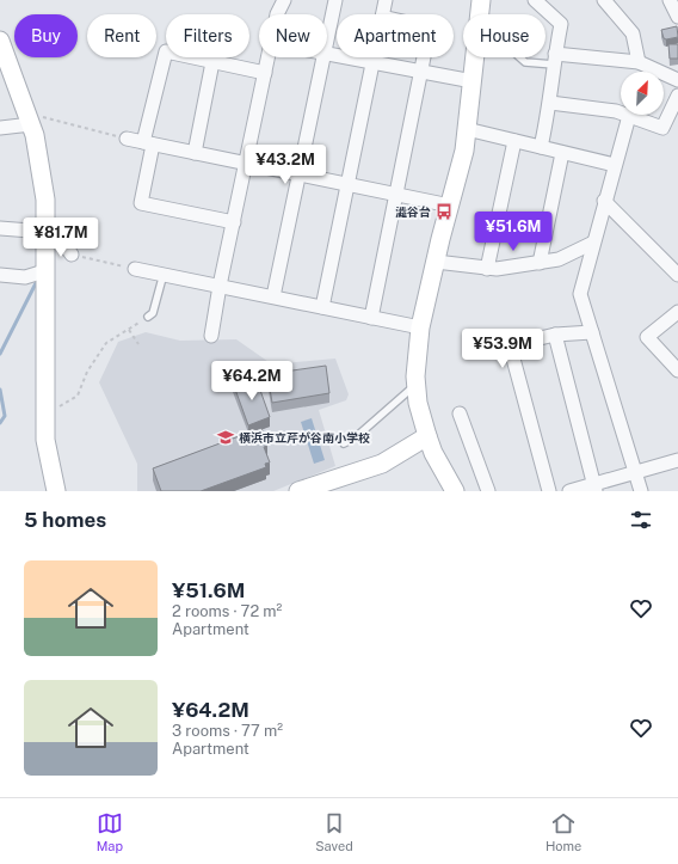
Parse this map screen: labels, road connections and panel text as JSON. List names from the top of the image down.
{
  "places": {
    "bus stop": ["澁谷台"],
    "school or university": ["横浜市立芹が谷南小学校"]
  },
  "north": "top right",
  "page": {
    "chip": [
      "Buy",
      "Rent",
      "Filters",
      "New",
      "Apartment",
      "House"
    ],
    "price": [
      "¥43.2M",
      "¥51.6M",
      "¥81.7M",
      "¥53.9M",
      "¥64.2M"
    ],
    "heading": "5 homes",
    "list": [
      {
        "name": "¥51.6M",
        "note": "2 rooms · 72 m² · Apartment"
      },
      {
        "name": "¥64.2M",
        "note": "3 rooms · 77 m² · Apartment"
      }
    ],
    "tabs": ["Map", "Saved", "Home"]
  }
}
